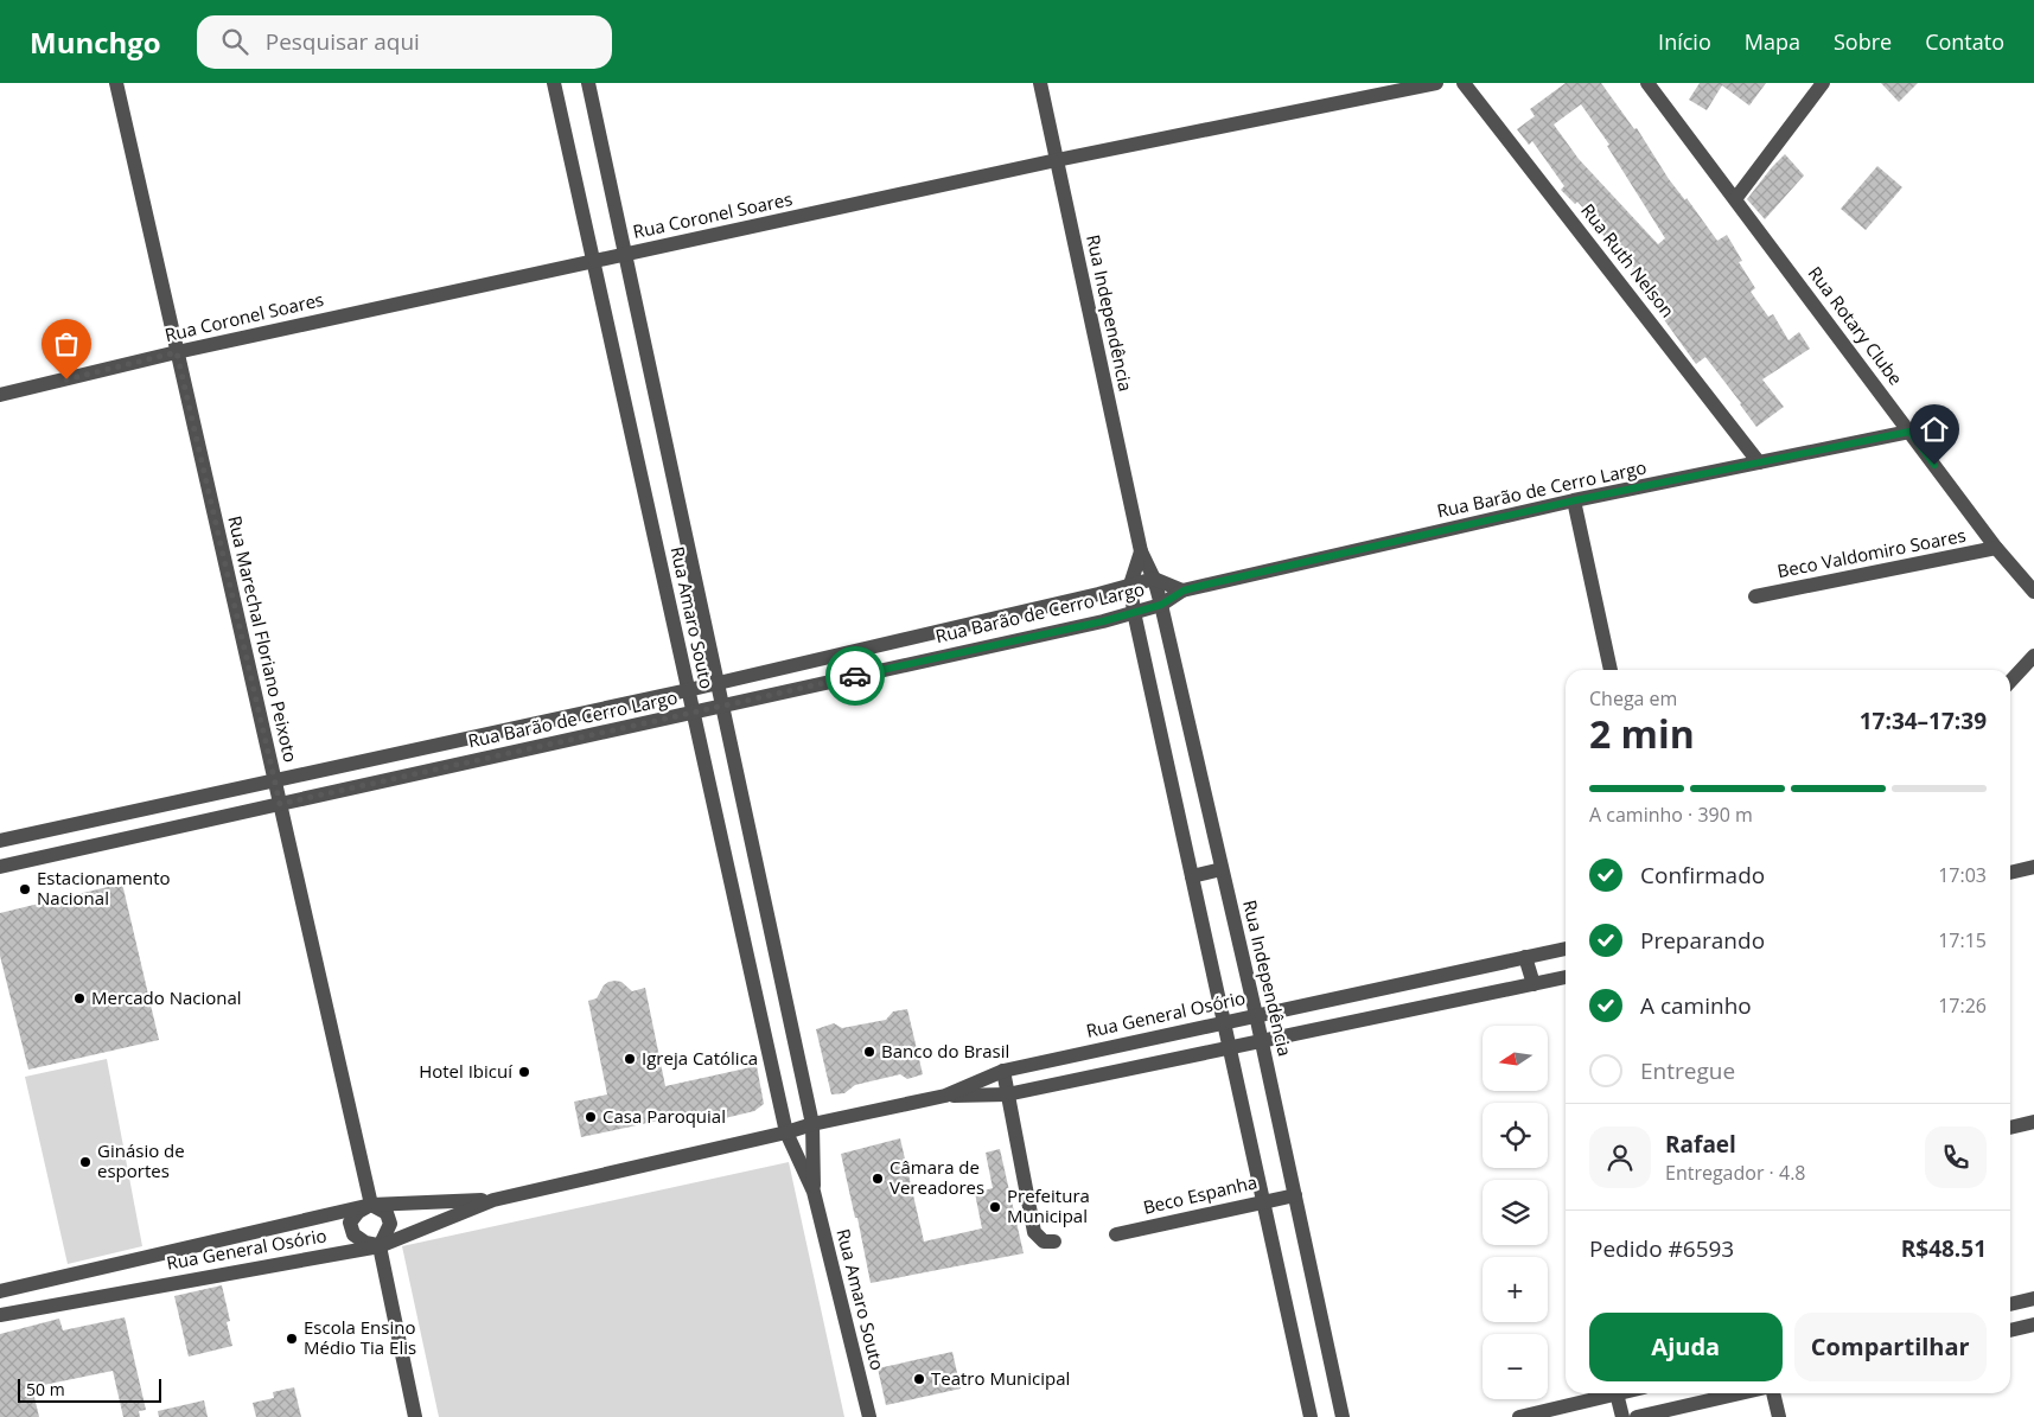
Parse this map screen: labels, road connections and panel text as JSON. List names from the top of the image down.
{
  "streets": {
    "street": [
      "Rua Coronel Soares",
      "Rua Ruth Nelson",
      "Rua Independência",
      "Rua Rotary Clube",
      "Rua Barão de Cerro Largo",
      "Beco Valdomiro Soares",
      "Rua Amaro Souto",
      "Rua Marechal Floriano Peixoto",
      "Rua General Osório",
      "Beco Espanha"
    ]
  },
  "crossings": [
    ["Rua Coronel Soares", "Rua Independência"],
    ["Rua Coronel Soares", "Rua Amaro Souto"],
    ["Rua Coronel Soares", "Rua Marechal Floriano Peixoto"],
    ["Rua Ruth Nelson", "Rua Barão de Cerro Largo"],
    ["Rua Independência", "Rua Barão de Cerro Largo"],
    ["Rua Independência", "Rua General Osório"],
    ["Rua Independência", "Beco Espanha"],
    ["Rua Rotary Clube", "Rua Barão de Cerro Largo"],
    ["Rua Rotary Clube", "Beco Valdomiro Soares"],
    ["Rua Barão de Cerro Largo", "Rua Amaro Souto"],
    ["Rua Barão de Cerro Largo", "Rua Marechal Floriano Peixoto"],
    ["Rua Amaro Souto", "Rua General Osório"],
    ["Rua Marechal Floriano Peixoto", "Rua General Osório"]
  ],
  "places": [
    "Estacionamento Nacional",
    "Mercado Nacional",
    "Banco do Brasil",
    "Igreja Católica",
    "Hotel Ibicuí",
    "Casa Paroquial",
    "Ginásio de esportes",
    "Câmara de Vereadores",
    "Prefeitura Municipal",
    "Escola Ensino Médio Tia Elis",
    "Teatro Municipal"
  ],
  "scale_bar": "50 m",
  "north": "left",
  "page": {
    "header": "Munchgo",
    "search": "Pesquisar aqui",
    "nav": [
      "Início",
      "Mapa",
      "Sobre",
      "Contato"
    ],
    "heading": ["2 min", "Chega em", "17:34–17:39"],
    "panel": [
      "Rafael",
      "Entregador · 4.8",
      "Pedido #6593",
      "R$48.51"
    ],
    "bar": "A caminho · 390 m",
    "list": [
      ["Confirmado", "17:03"],
      ["Preparando", "17:15"],
      ["A caminho", "17:26"],
      "Entregue"
    ],
    "map_buttons": ["+", "−"],
    "buttons": ["Ajuda", "Compartilhar"],
    "scale": "50 m"
  }
}
